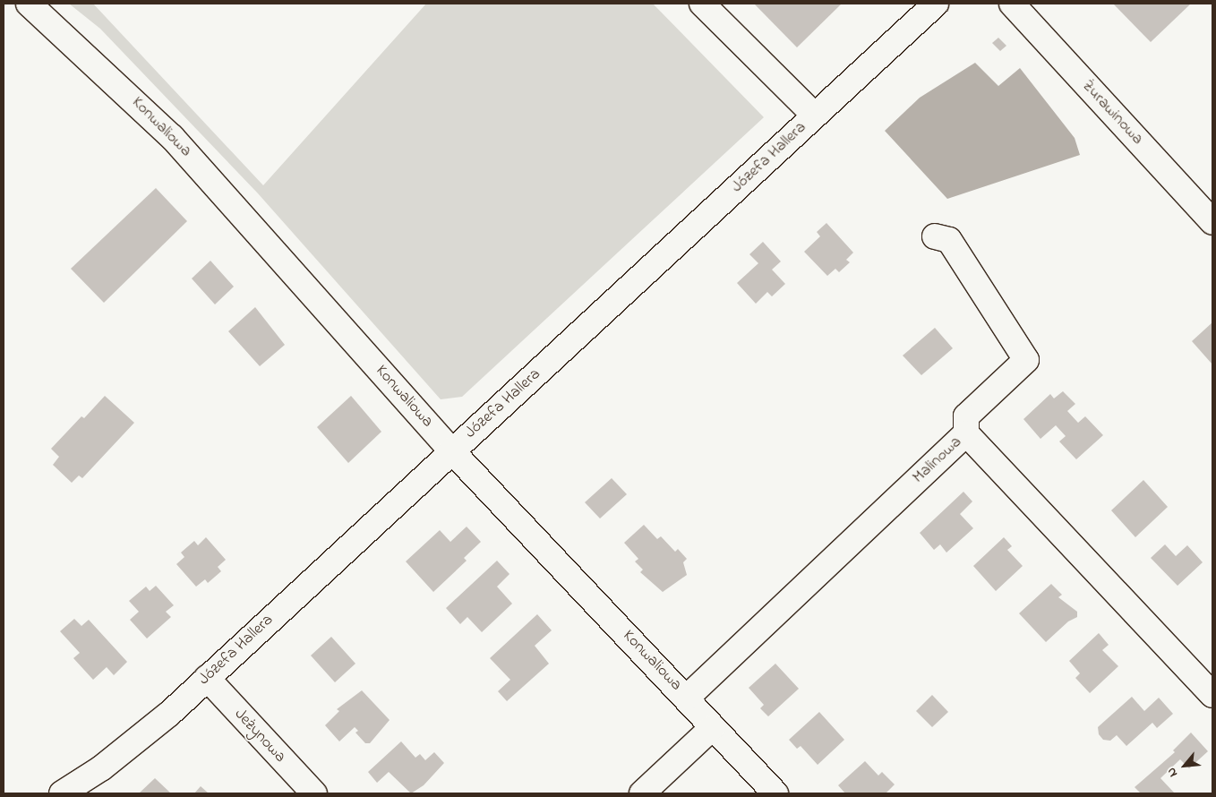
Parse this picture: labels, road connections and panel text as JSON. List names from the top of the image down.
{
  "streets": {
    "street": [
      "Żurawinowa",
      "Konwaliowa",
      "Józefa Hallera",
      "Malinowa",
      "Jeżynowa"
    ]
  },
  "crossings": [
    ["Konwaliowa", "Józefa Hallera"],
    ["Konwaliowa", "Malinowa"],
    ["Józefa Hallera", "Jeżynowa"]
  ],
  "north": "bottom left"
}
